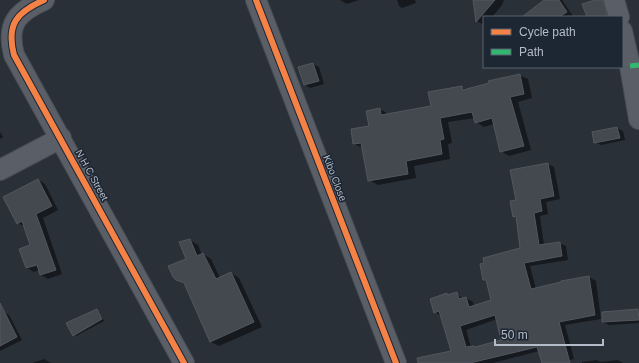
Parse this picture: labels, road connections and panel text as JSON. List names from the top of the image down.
{
  "streets": {
    "street": ["N H C Street", "Kibo Close"]
  },
  "legend": ["Cycle path", "Path"],
  "scale_bar": "50 m"
}
